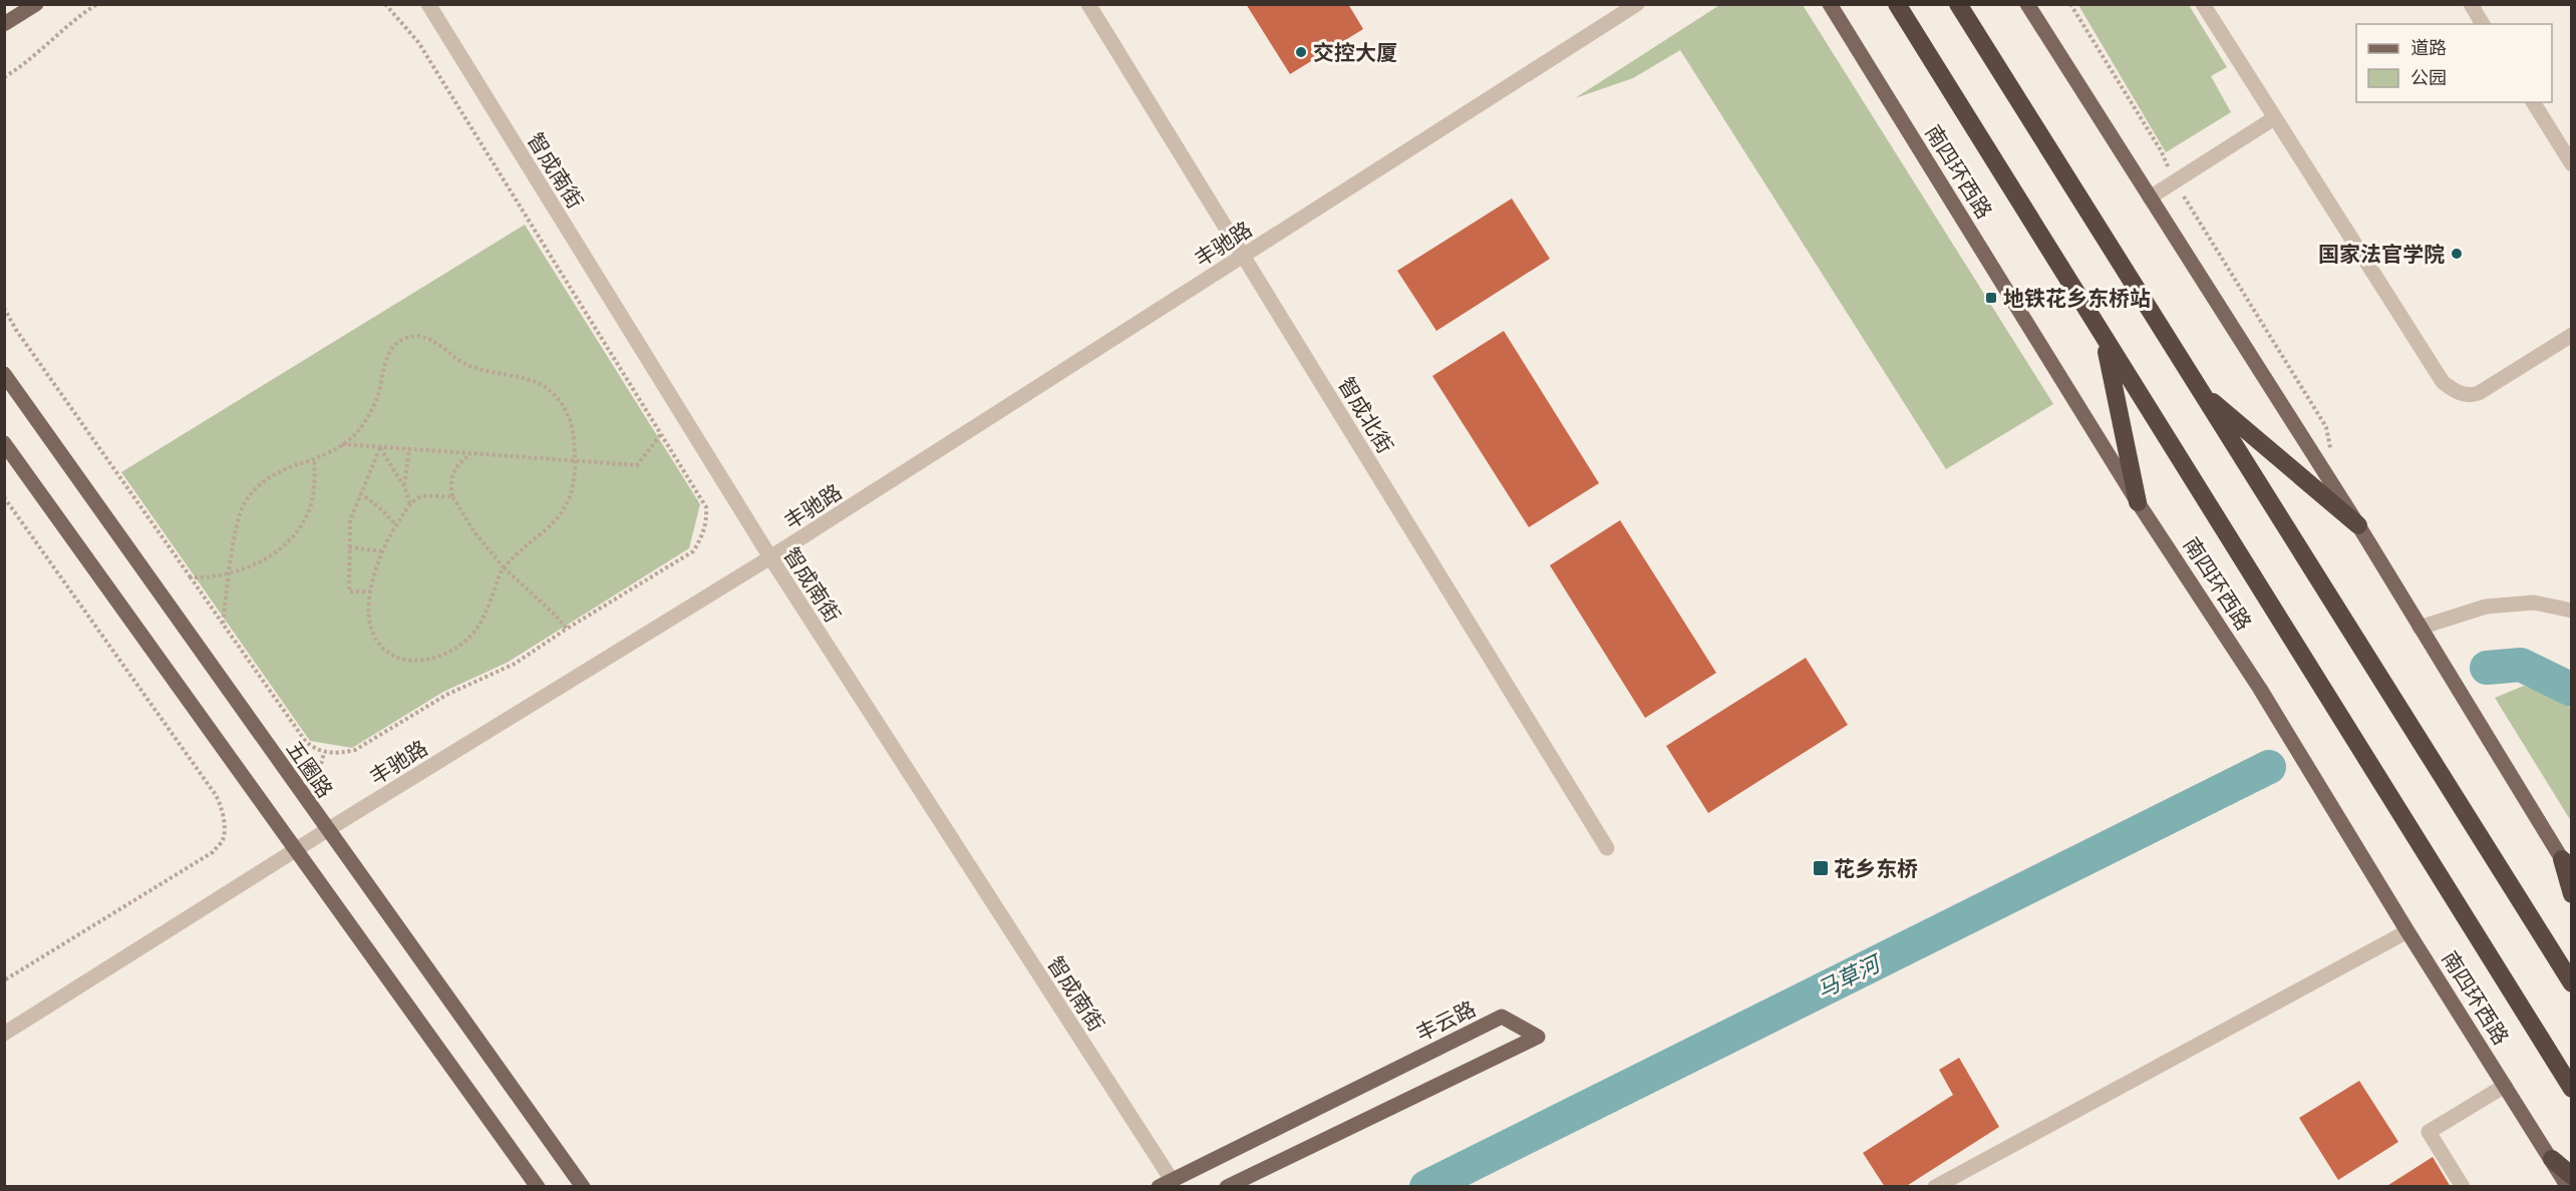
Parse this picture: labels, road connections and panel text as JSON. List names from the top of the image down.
{
  "streets": {
    "highway": ["南四环西路"],
    "main road": ["五圈路", "丰云路"],
    "street": ["智成南街", "丰驰路", "智成北街"]
  },
  "crossings": [
    ["智成南街", "丰驰路"],
    ["智成南街", "丰云路"],
    ["丰驰路", "智成北街"],
    ["丰驰路", "五圈路"]
  ],
  "water": ["马草河"],
  "places": {
    "other": ["交控大厦", "国家法官学院"],
    "transit": ["地铁花乡东桥站", "花乡东桥"]
  },
  "legend": ["道路", "公园"]
}
